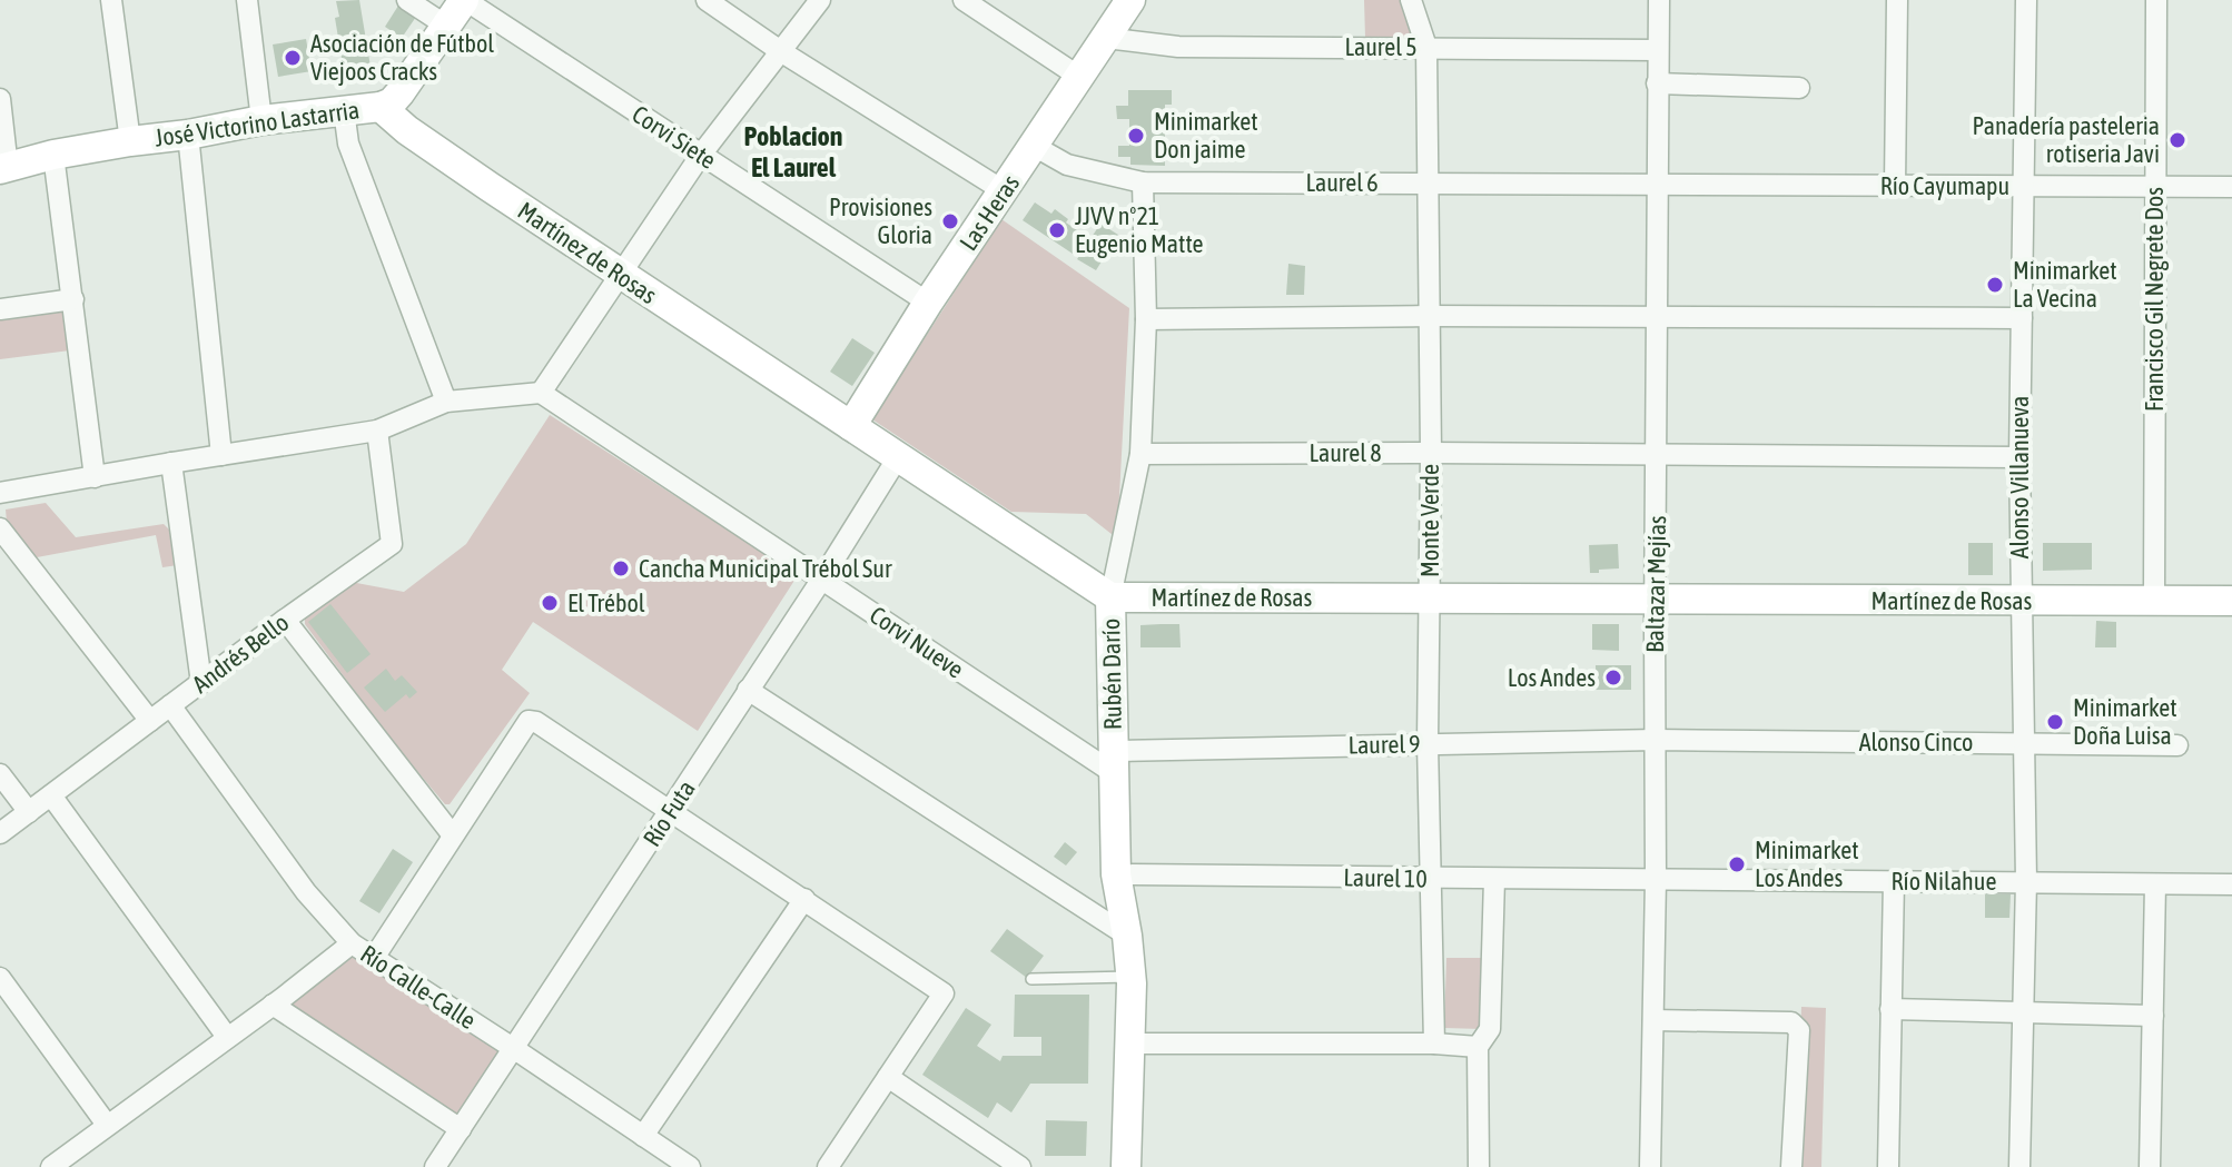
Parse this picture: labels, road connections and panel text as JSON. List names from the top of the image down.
{
  "streets": {
    "street": [
      "Laurel 5",
      "José Victorino Lastarria",
      "Corvi Siete",
      "Laurel 6",
      "Río Cayumapu",
      "Las Heras",
      "Martínez de Rosas",
      "Francisco Gil Negrete Dos",
      "Laurel 8",
      "Alonso Villanueva",
      "Monte Verde",
      "Baltazar Mejías",
      "Corvi Nueve",
      "Andrés Bello",
      "Rubén Darío",
      "Alonso Cinco",
      "Laurel 9",
      "Río Futa",
      "Laurel 10",
      "Río Nilahue",
      "Río Calle-Calle"
    ]
  },
  "crossings": [
    ["Laurel 5", "Las Heras"],
    ["Laurel 5", "Monte Verde"],
    ["Laurel 5", "Baltazar Mejías"],
    ["José Victorino Lastarria", "Corvi Siete"],
    ["José Victorino Lastarria", "Martínez de Rosas"],
    ["Corvi Siete", "Las Heras"],
    ["Laurel 6", "Río Cayumapu"],
    ["Laurel 6", "Las Heras"],
    ["Laurel 6", "Monte Verde"],
    ["Laurel 6", "Baltazar Mejías"],
    ["Laurel 6", "Rubén Darío"],
    ["Río Cayumapu", "Francisco Gil Negrete Dos"],
    ["Río Cayumapu", "Alonso Villanueva"],
    ["Río Cayumapu", "Baltazar Mejías"],
    ["Las Heras", "Martínez de Rosas"],
    ["Martínez de Rosas", "Francisco Gil Negrete Dos"],
    ["Martínez de Rosas", "Alonso Villanueva"],
    ["Martínez de Rosas", "Monte Verde"],
    ["Martínez de Rosas", "Baltazar Mejías"],
    ["Martínez de Rosas", "Rubén Darío"],
    ["Martínez de Rosas", "Río Futa"],
    ["Laurel 8", "Alonso Villanueva"],
    ["Laurel 8", "Monte Verde"],
    ["Laurel 8", "Baltazar Mejías"],
    ["Laurel 8", "Rubén Darío"],
    ["Alonso Villanueva", "Alonso Cinco"],
    ["Alonso Villanueva", "Río Nilahue"],
    ["Monte Verde", "Laurel 9"],
    ["Monte Verde", "Laurel 10"],
    ["Baltazar Mejías", "Alonso Cinco"],
    ["Baltazar Mejías", "Laurel 9"],
    ["Baltazar Mejías", "Laurel 10"],
    ["Baltazar Mejías", "Río Nilahue"],
    ["Corvi Nueve", "Rubén Darío"],
    ["Corvi Nueve", "Laurel 9"],
    ["Corvi Nueve", "Río Futa"],
    ["Andrés Bello", "Río Calle-Calle"],
    ["Rubén Darío", "Laurel 9"],
    ["Rubén Darío", "Laurel 10"],
    ["Alonso Cinco", "Laurel 9"],
    ["Río Futa", "Río Calle-Calle"],
    ["Laurel 10", "Río Nilahue"]
  ],
  "districts": ["Poblacion El Laurel"],
  "places": [
    "Asociación de Fútbol Viejoos Cracks",
    "Minimarket Don jaime",
    "Panadería pasteleria rotiseria Javi",
    "Provisiones Gloria",
    "JJVV n°21 Eugenio Matte",
    "Minimarket La Vecina",
    "Cancha Municipal Trébol Sur",
    "El Trébol",
    "Los Andes",
    "Minimarket Doña Luisa",
    "Minimarket Los Andes"
  ]
}
